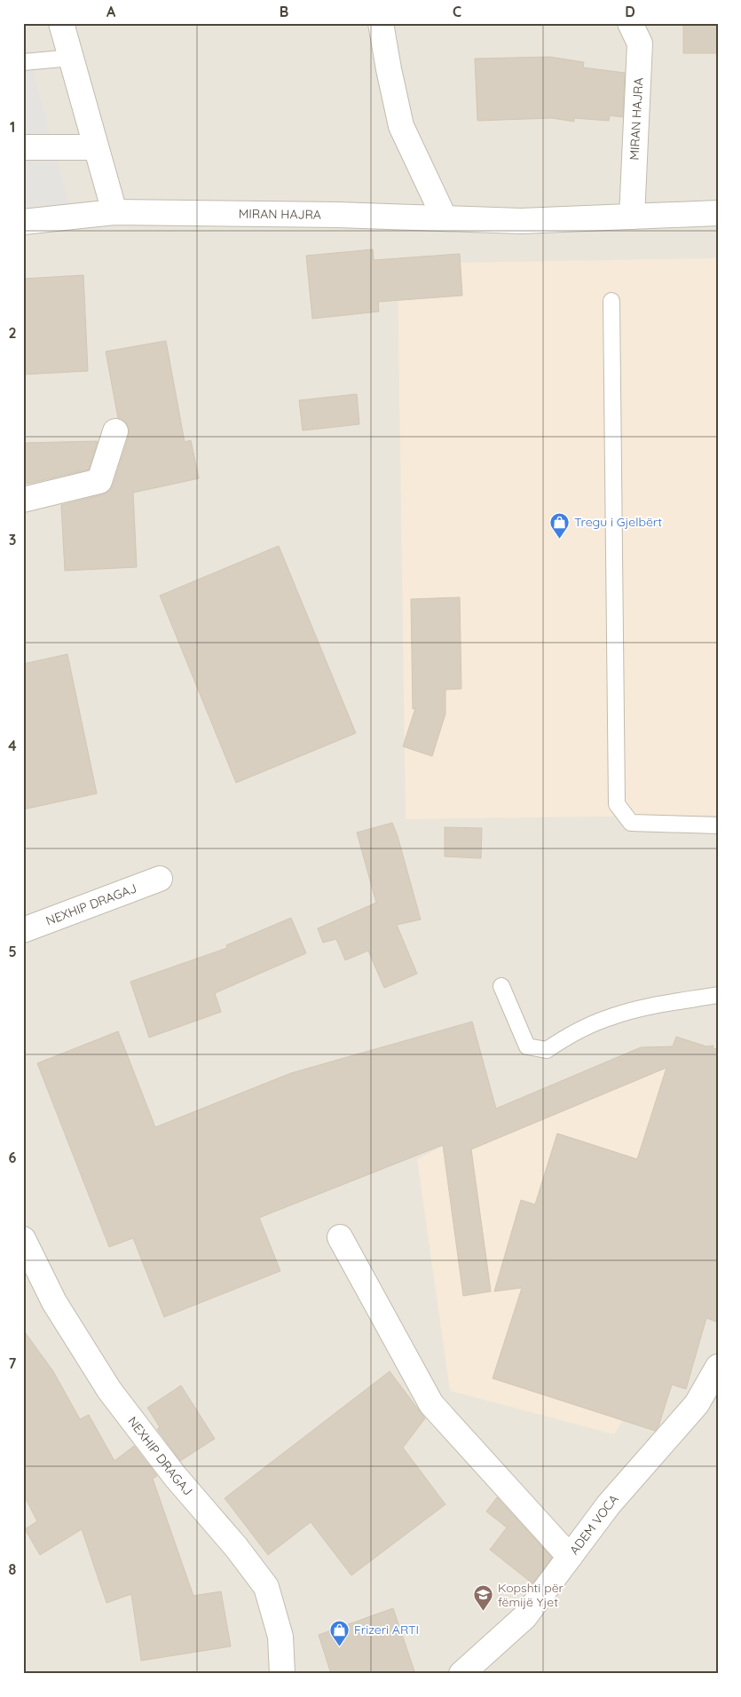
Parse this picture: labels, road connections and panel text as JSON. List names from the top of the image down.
{
  "streets": {
    "street": ["MIRAN HAJRA", "NEXHIP DRAGAJ", "ADEM VOCA"]
  },
  "places": {
    "shop": ["Tregu i Gjelbërt", "Frizeri ARTI"],
    "school or university": ["Kopshti për fëmijë Yjet"]
  },
  "grid": {
    "columns": [
      "A",
      "B",
      "C",
      "D"
    ],
    "rows": [
      "1",
      "2",
      "3",
      "4",
      "5",
      "6",
      "7",
      "8"
    ]
  }
}
